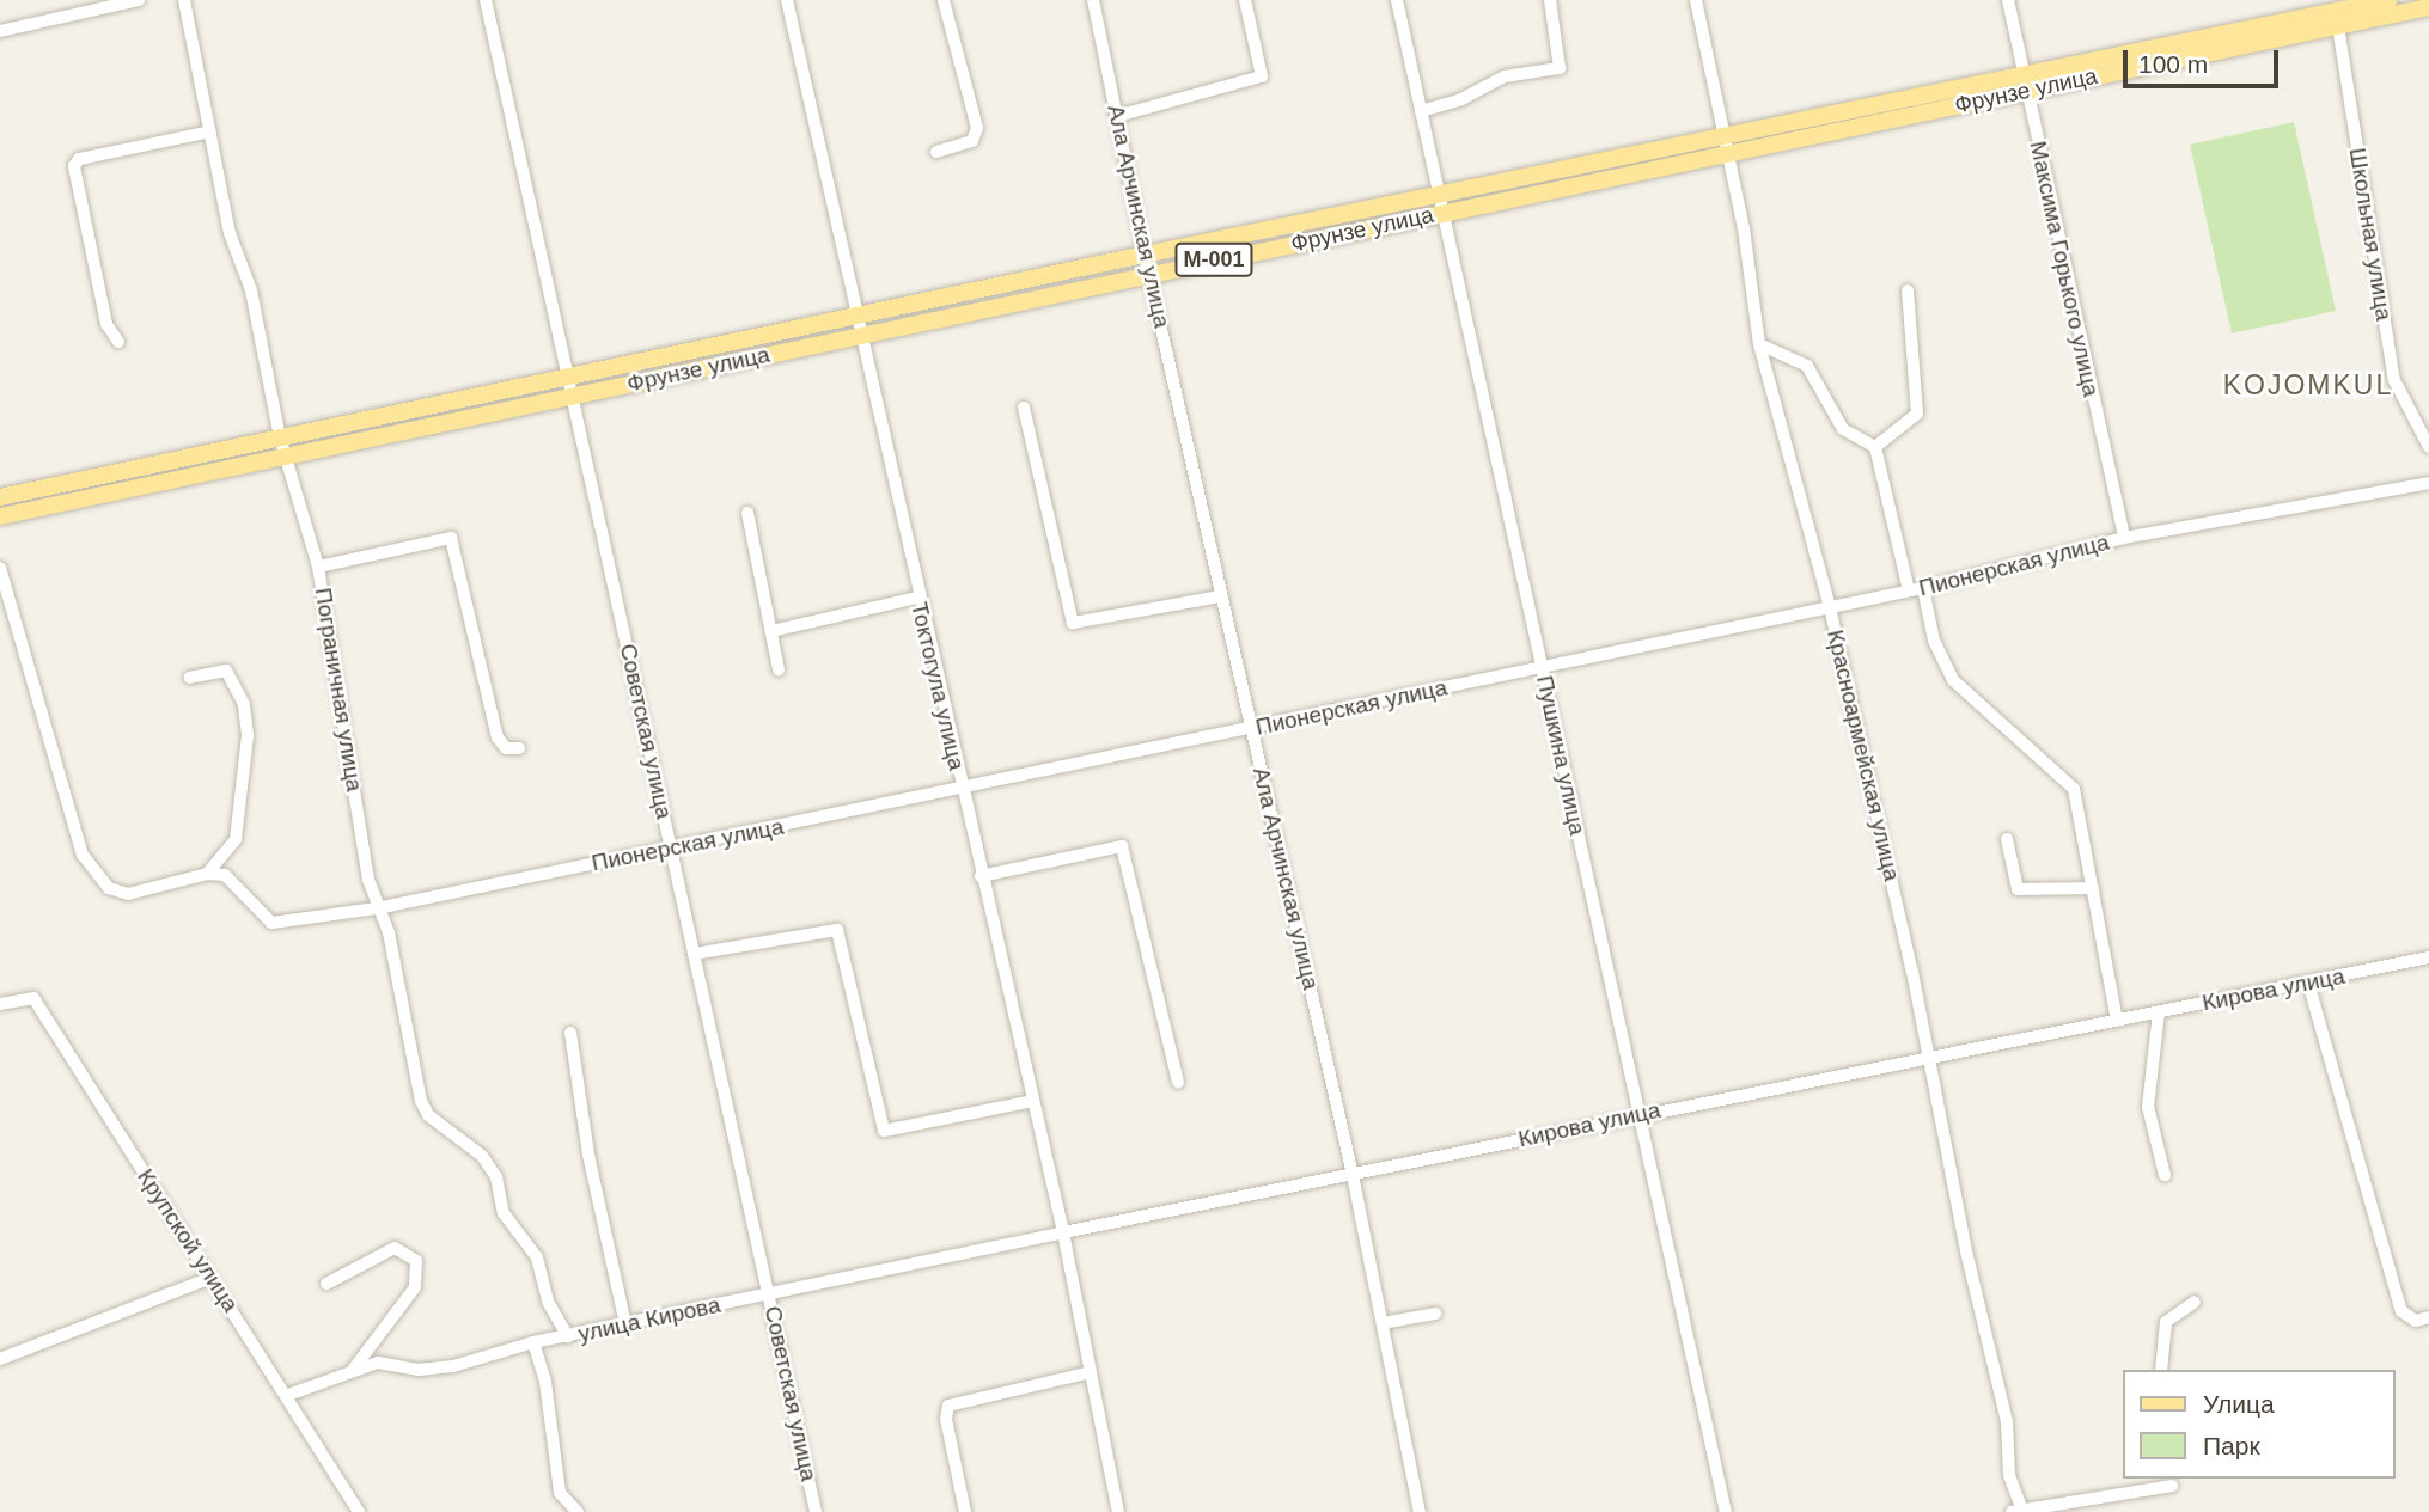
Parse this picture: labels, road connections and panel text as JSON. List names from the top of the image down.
{
  "streets": {
    "main road": ["Фрунзе улица", "M-001"],
    "street": [
      "Ала Арчинская улица",
      "Школьная улица",
      "Максима Горького улица",
      "Пионерская улица",
      "Токтогула улица",
      "Пограничная улица",
      "Советская улица",
      "Пушкина улица",
      "Красноармейская улица",
      "Кирова улица",
      "Крупской улица",
      "улица Кирова"
    ]
  },
  "crossings": [
    ["Фрунзе улица", "Ала Арчинская улица"],
    ["Фрунзе улица", "Школьная улица"],
    ["Фрунзе улица", "Максима Горького улица"],
    ["Фрунзе улица", "Токтогула улица"],
    ["Фрунзе улица", "Пограничная улица"],
    ["Фрунзе улица", "Советская улица"],
    ["Фрунзе улица", "Пушкина улица"],
    ["Фрунзе улица", "Красноармейская улица"],
    ["Ала Арчинская улица", "Пионерская улица"],
    ["Ала Арчинская улица", "Кирова улица"],
    ["Максима Горького улица", "Пионерская улица"],
    ["Пионерская улица", "Токтогула улица"],
    ["Пионерская улица", "Пограничная улица"],
    ["Пионерская улица", "Советская улица"],
    ["Пионерская улица", "Пушкина улица"],
    ["Пионерская улица", "Красноармейская улица"],
    ["Токтогула улица", "Кирова улица"],
    ["Токтогула улица", "улица Кирова"],
    ["Пограничная улица", "улица Кирова"],
    ["Советская улица", "улица Кирова"],
    ["Пушкина улица", "Кирова улица"],
    ["Красноармейская улица", "Кирова улица"],
    ["Кирова улица", "улица Кирова"],
    ["Крупской улица", "улица Кирова"]
  ],
  "districts": ["KOJOMKUL"],
  "legend": ["Улица", "Парк"],
  "scale_bar": "100 m"
}
